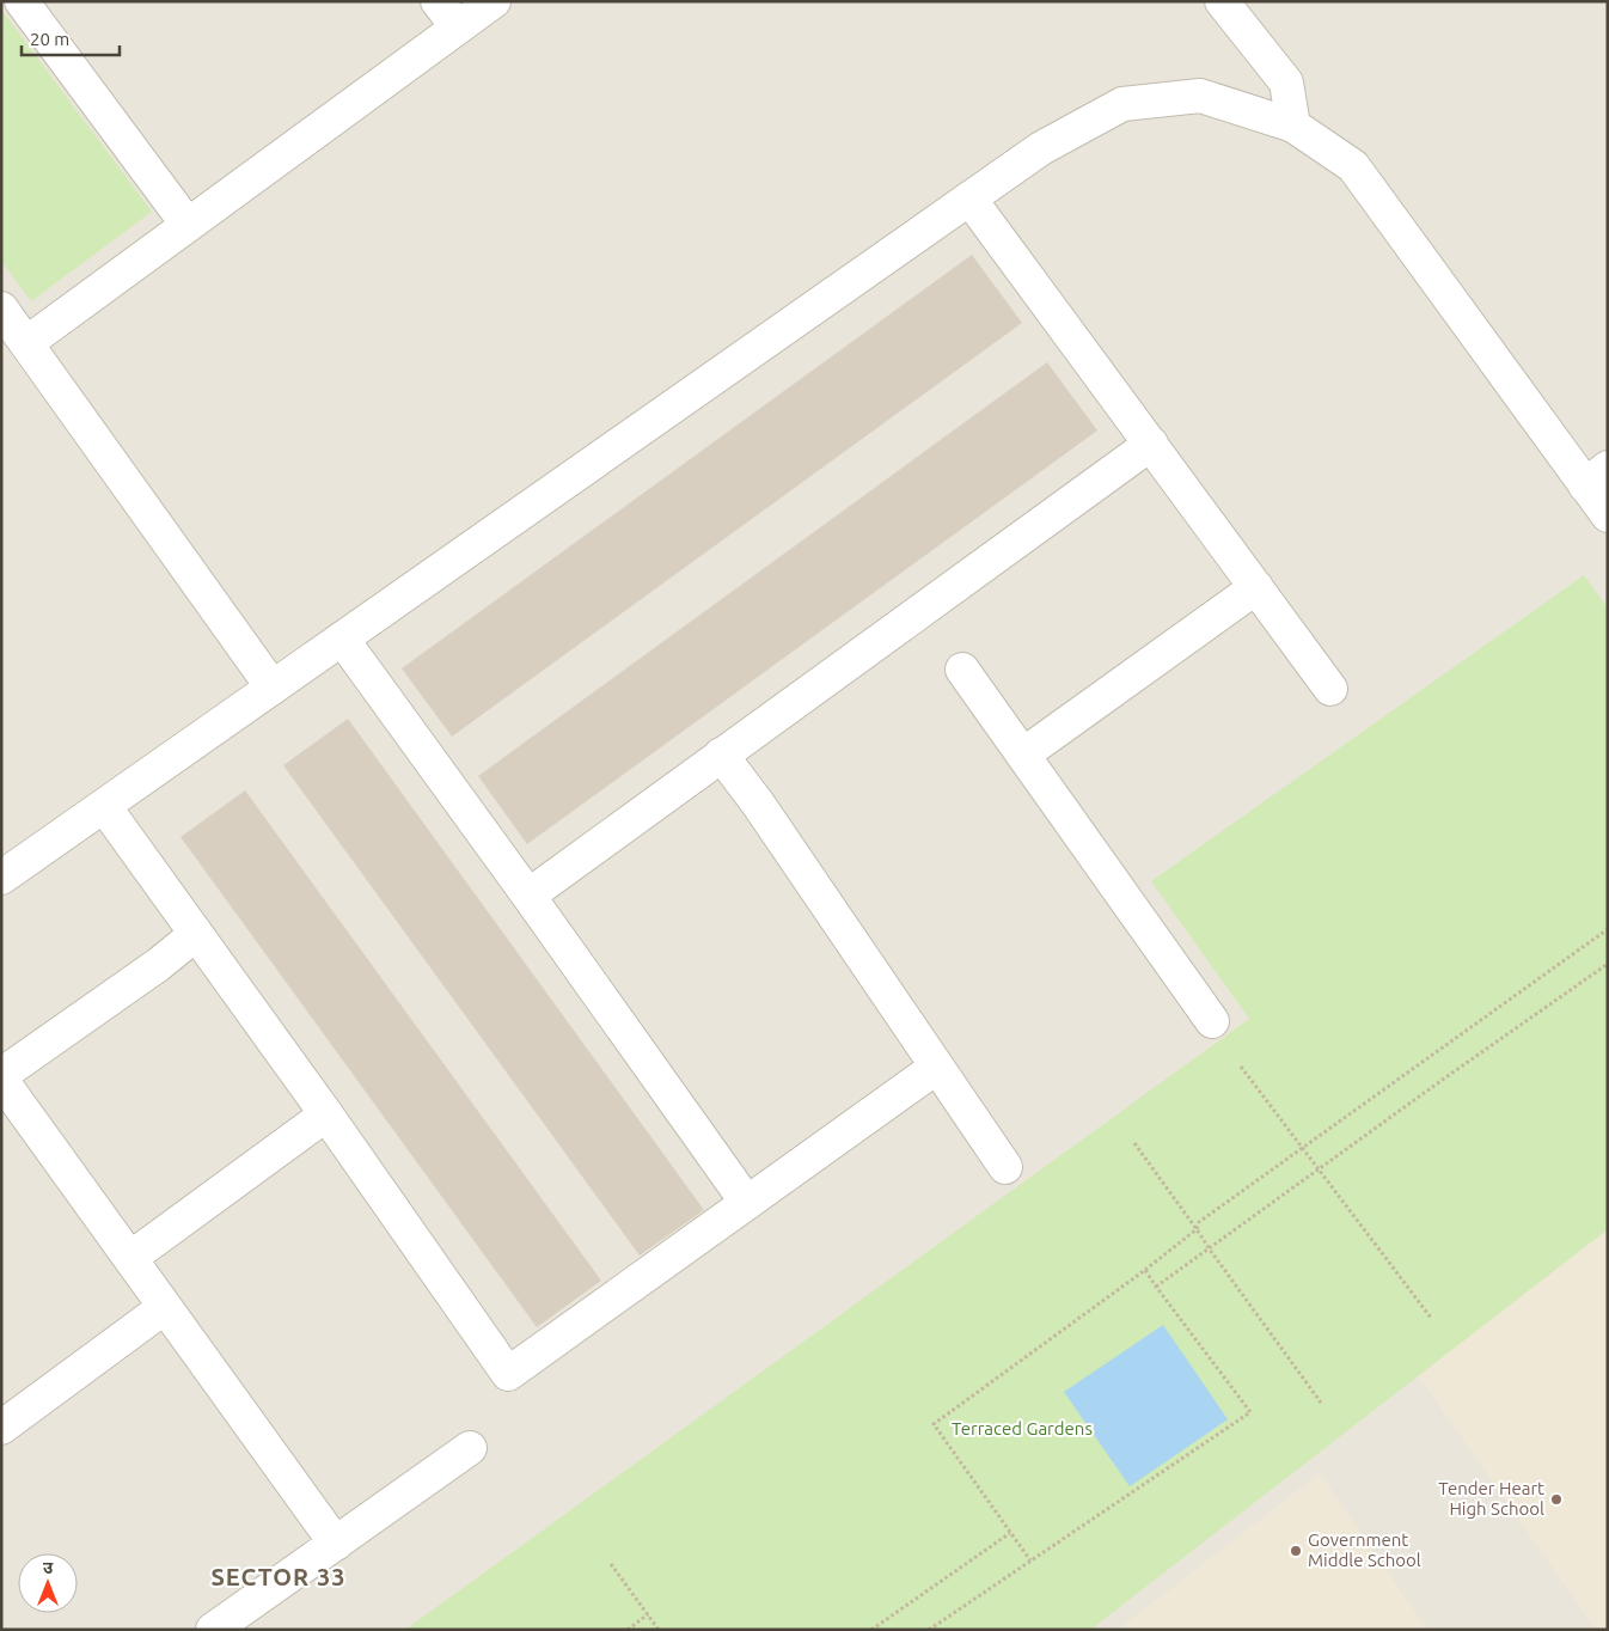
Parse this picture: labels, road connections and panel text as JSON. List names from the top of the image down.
{
  "districts": ["SECTOR 33"],
  "parks": ["Terraced Gardens"],
  "places": ["Tender Heart High School", "Government Middle School"],
  "scale_bar": "20 m",
  "north": "top"
}
